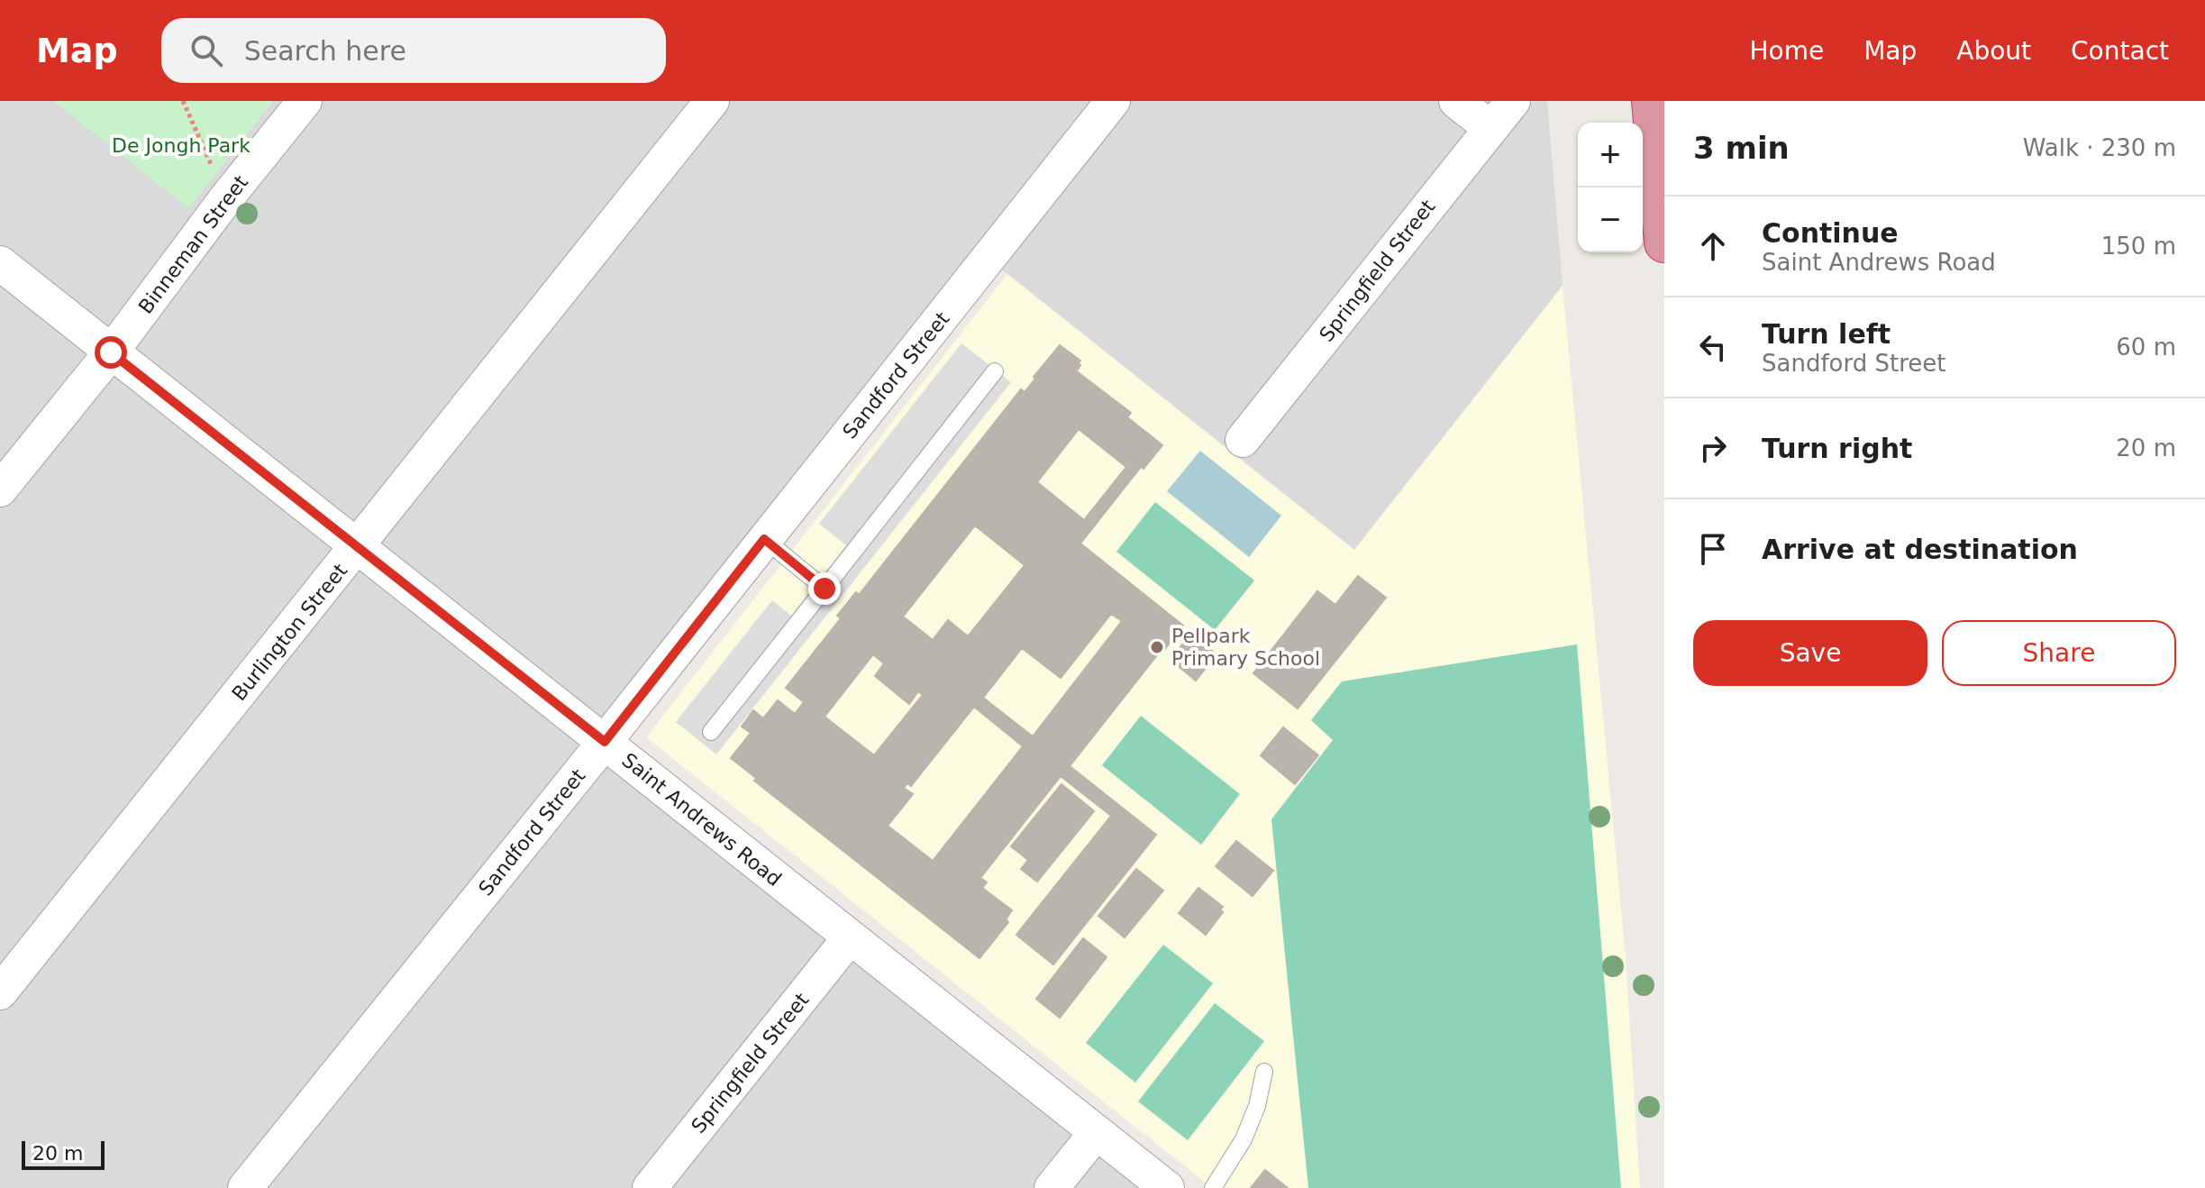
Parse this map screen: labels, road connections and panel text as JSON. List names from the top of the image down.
{
  "streets": {
    "street": [
      "Binneman Street",
      "Springfield Street",
      "Sandford Street",
      "Burlington Street",
      "Saint Andrews Road"
    ]
  },
  "crossings": [
    ["Binneman Street", "Saint Andrews Road"],
    ["Springfield Street", "Saint Andrews Road"],
    ["Sandford Street", "Saint Andrews Road"],
    ["Burlington Street", "Saint Andrews Road"]
  ],
  "parks": ["De Jongh Park"],
  "places": ["Pellpark Primary School"],
  "scale_bar": "20 m",
  "page": {
    "header": "Map",
    "search": "Search here",
    "nav": [
      "Home",
      "Map",
      "About",
      "Contact"
    ],
    "heading": ["3 min", "Walk · 230 m"],
    "map_buttons": ["+", "−"],
    "list": [
      ["Continue", "Saint Andrews Road", "150 m"],
      ["Turn left", "Sandford Street", "60 m"],
      ["Turn right", "20 m"],
      "Arrive at destination"
    ],
    "buttons": ["Save", "Share"],
    "scale": "20 m"
  }
}
